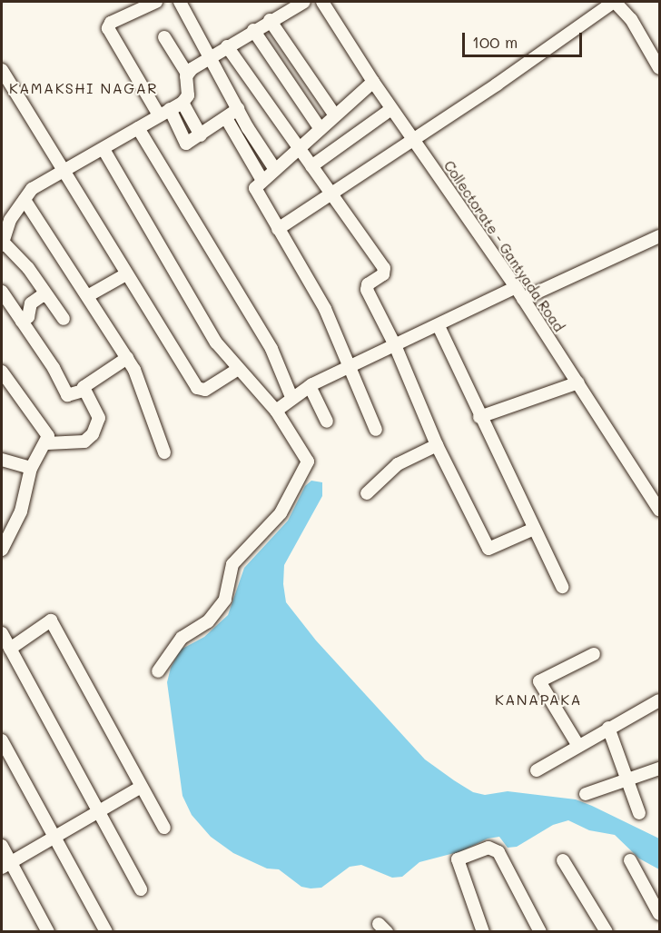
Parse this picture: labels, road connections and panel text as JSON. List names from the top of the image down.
{
  "streets": {
    "street": ["Collectorate - Gantyada Road"]
  },
  "districts": ["KAMAKSHI NAGAR", "KANAPAKA"],
  "scale_bar": "100 m"
}
